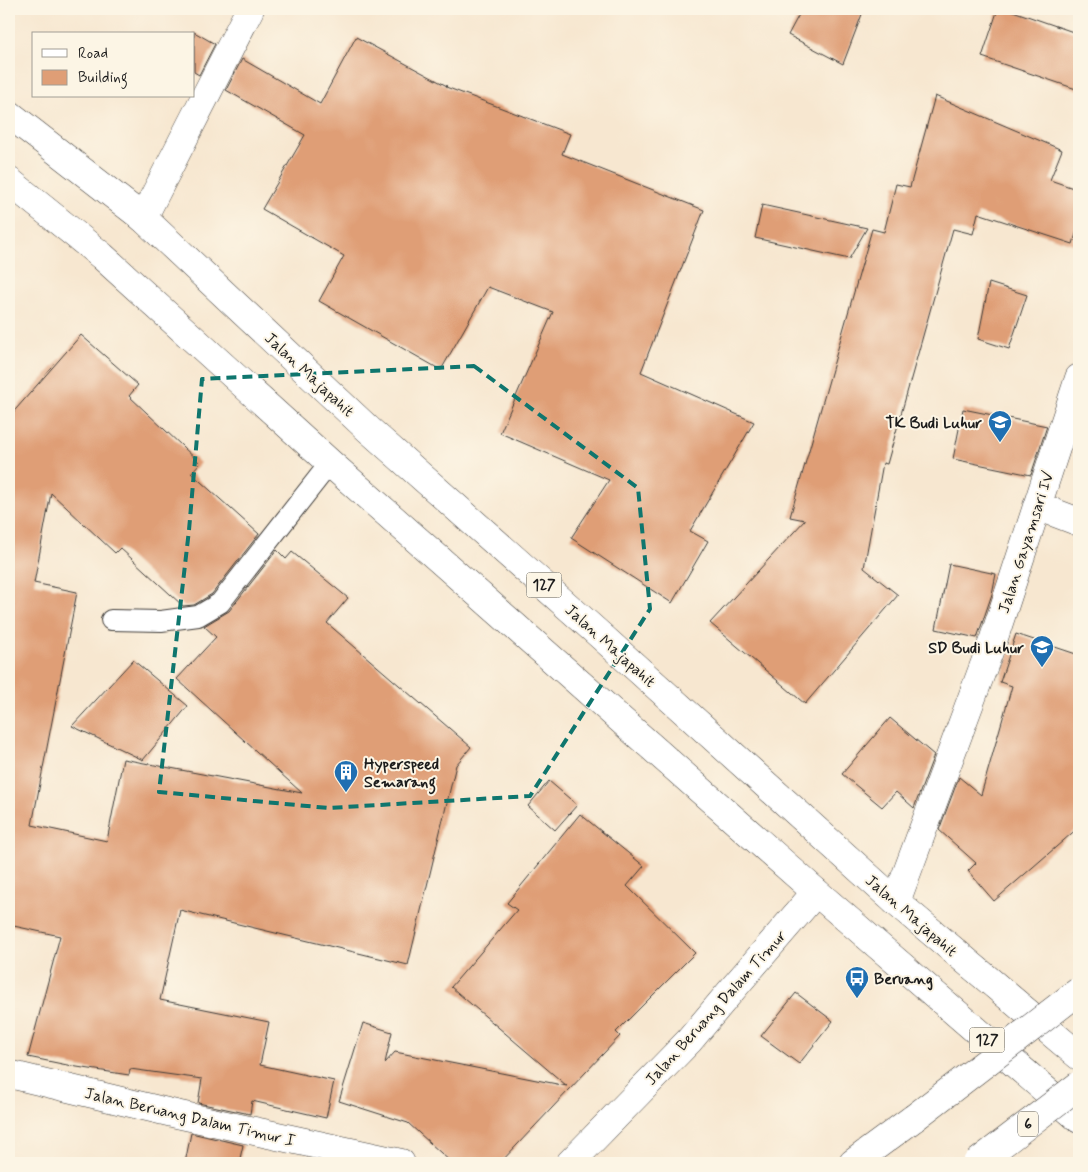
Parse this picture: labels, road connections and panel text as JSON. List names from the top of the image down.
{
  "streets": {
    "main road": [
      "Jalan Majapahit",
      "Jalan Gayamsari IV",
      "127",
      "Jalan Beruang Dalam Timur",
      "Jalan Beruang Dalam Timur I",
      "6"
    ]
  },
  "crossings": [
    ["Jalan Majapahit", "Jalan Gayamsari IV"],
    ["127", "Jalan Beruang Dalam Timur"]
  ],
  "places": {
    "school or university": ["TK Budi Luhur", "SD Budi Luhur"],
    "building": ["Hyperspeed Semarang"],
    "bus stop": ["Beruang"]
  },
  "legend": ["Road", "Building"]
}
